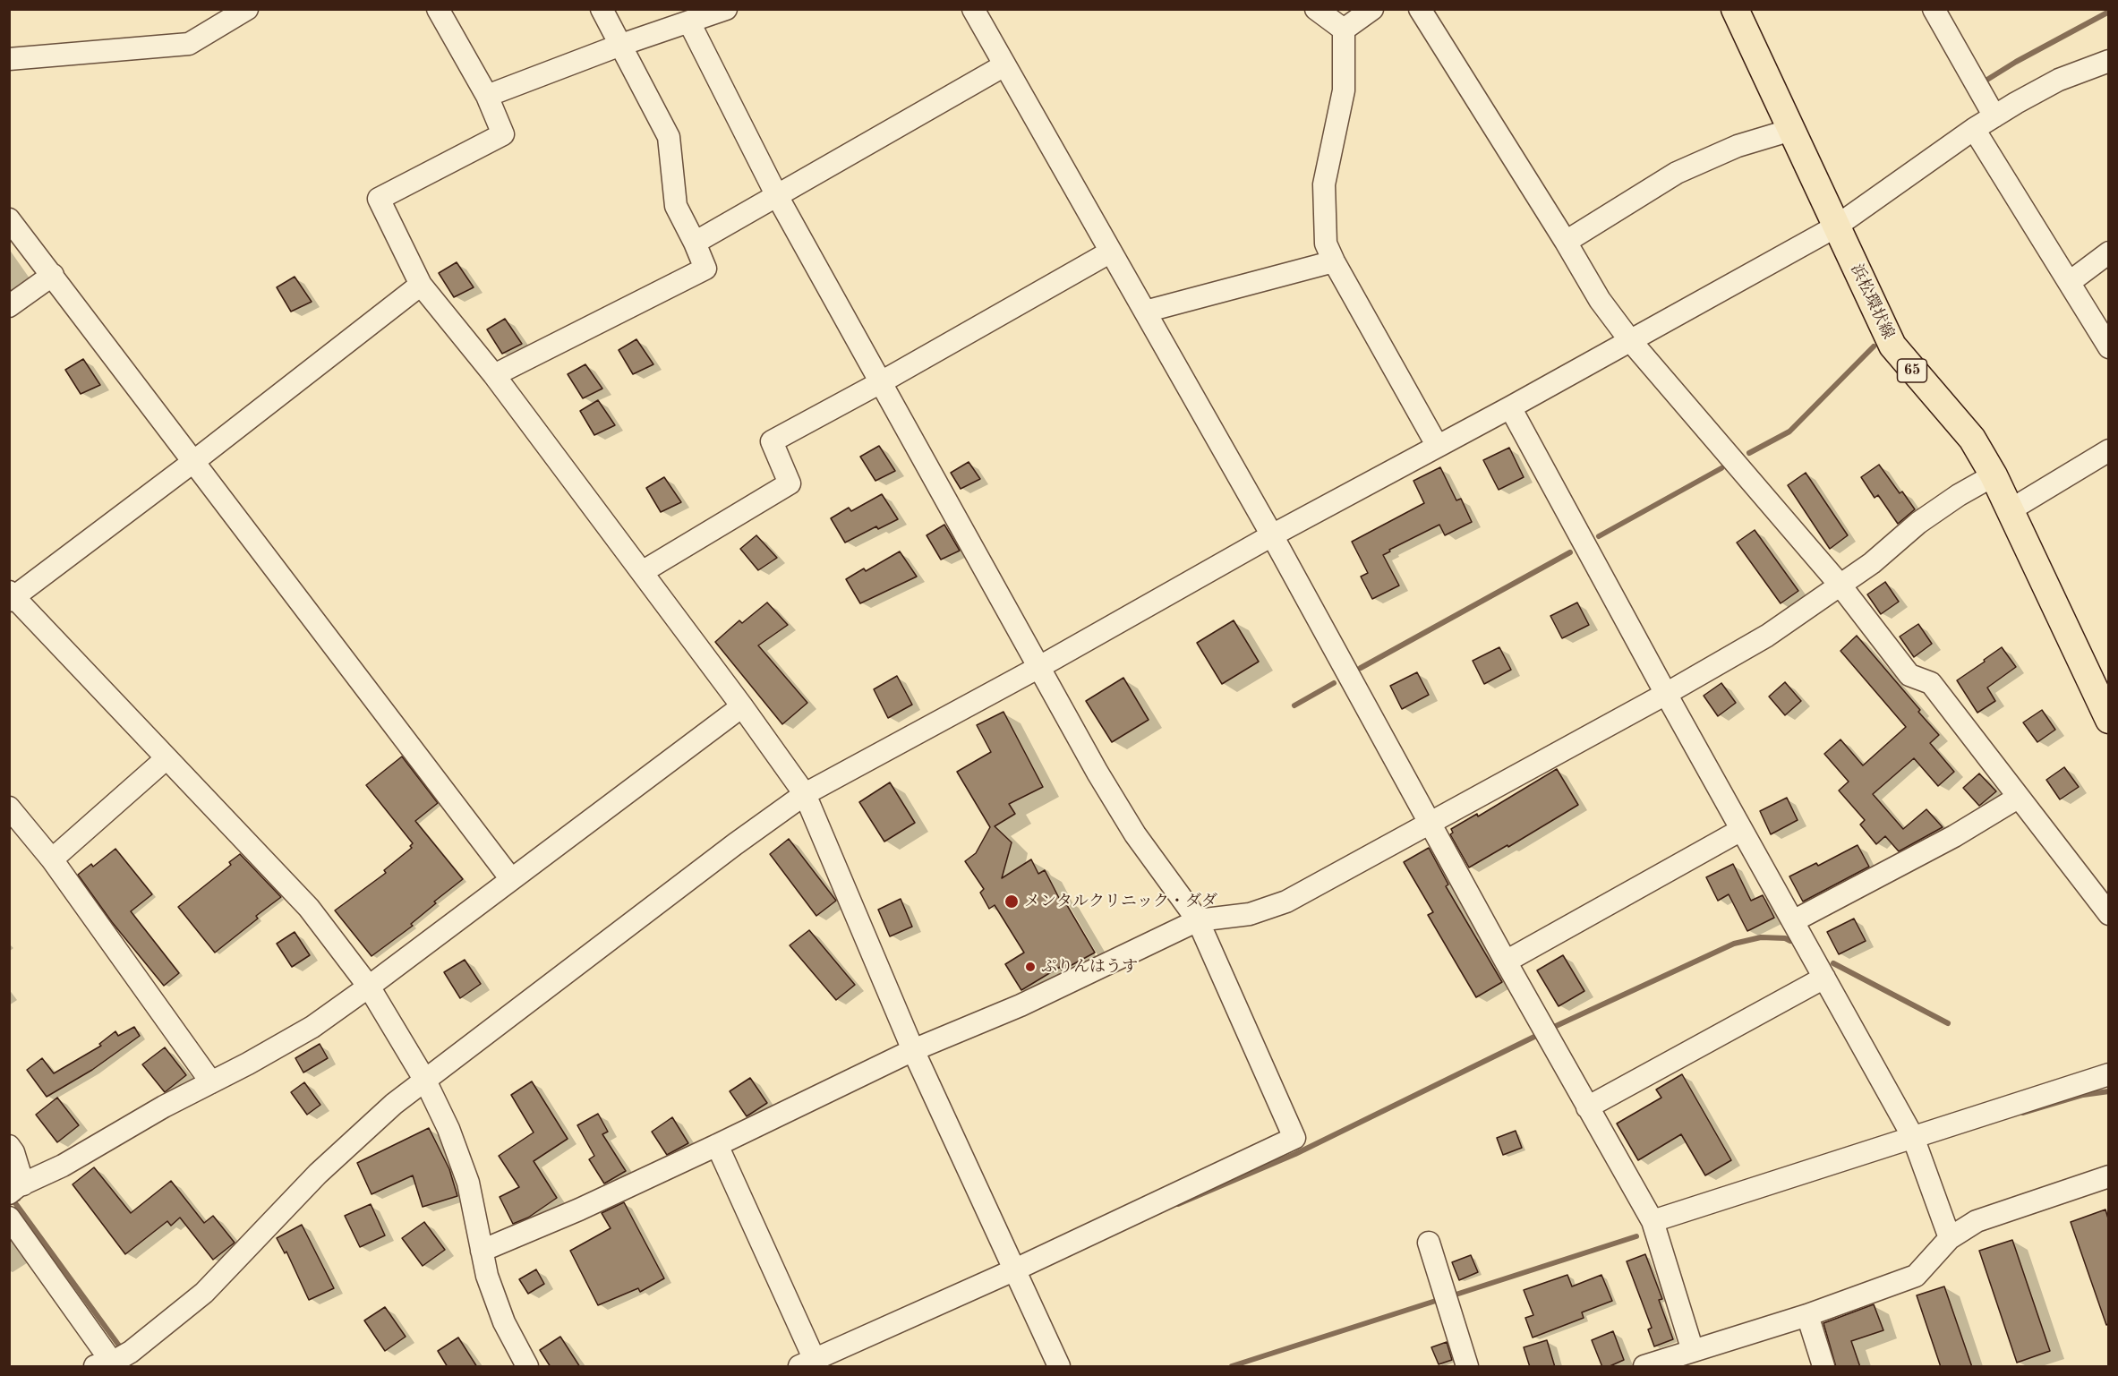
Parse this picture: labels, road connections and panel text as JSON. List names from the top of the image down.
{
  "streets": {
    "main road": ["浜松環状線", "65"]
  },
  "places": ["メンタルクリニック・ダダ", "ぷりんはうす"]
}
